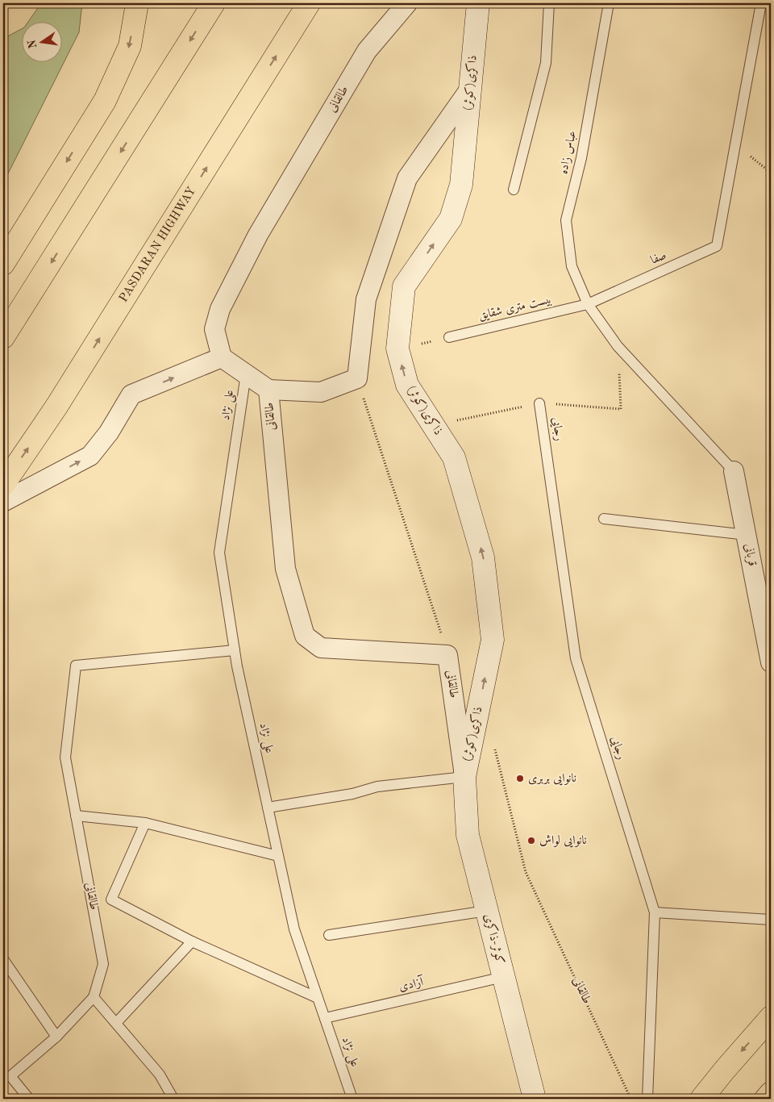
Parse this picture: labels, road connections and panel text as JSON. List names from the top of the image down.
{
  "streets": {
    "main road": ["PASDARAN HIGHWAY"],
    "street": [
      "ذاکری(کوثر)",
      "طالقانی",
      "قربانی",
      "کوثر-ذاکری"
    ],
    "lane": [
      "عباس زاده",
      "صفا",
      "بیست متری شقایق",
      "علی نژاد",
      "رجایی",
      "آزادی"
    ]
  },
  "crossings": [
    ["ذاکری(کوثر)", "طالقانی"],
    ["ذاکری(کوثر)", "کوثر-ذاکری"],
    ["طالقانی", "علی نژاد"],
    ["طالقانی", "کوثر-ذاکری"],
    ["عباس زاده", "صفا"],
    ["عباس زاده", "بیست متری شقایق"],
    ["صفا", "بیست متری شقایق"],
    ["علی نژاد", "آزادی"],
    ["کوثر-ذاکری", "آزادی"]
  ],
  "places": ["نانوایی بربری", "نانوایی لواش"],
  "north": "left"
}
